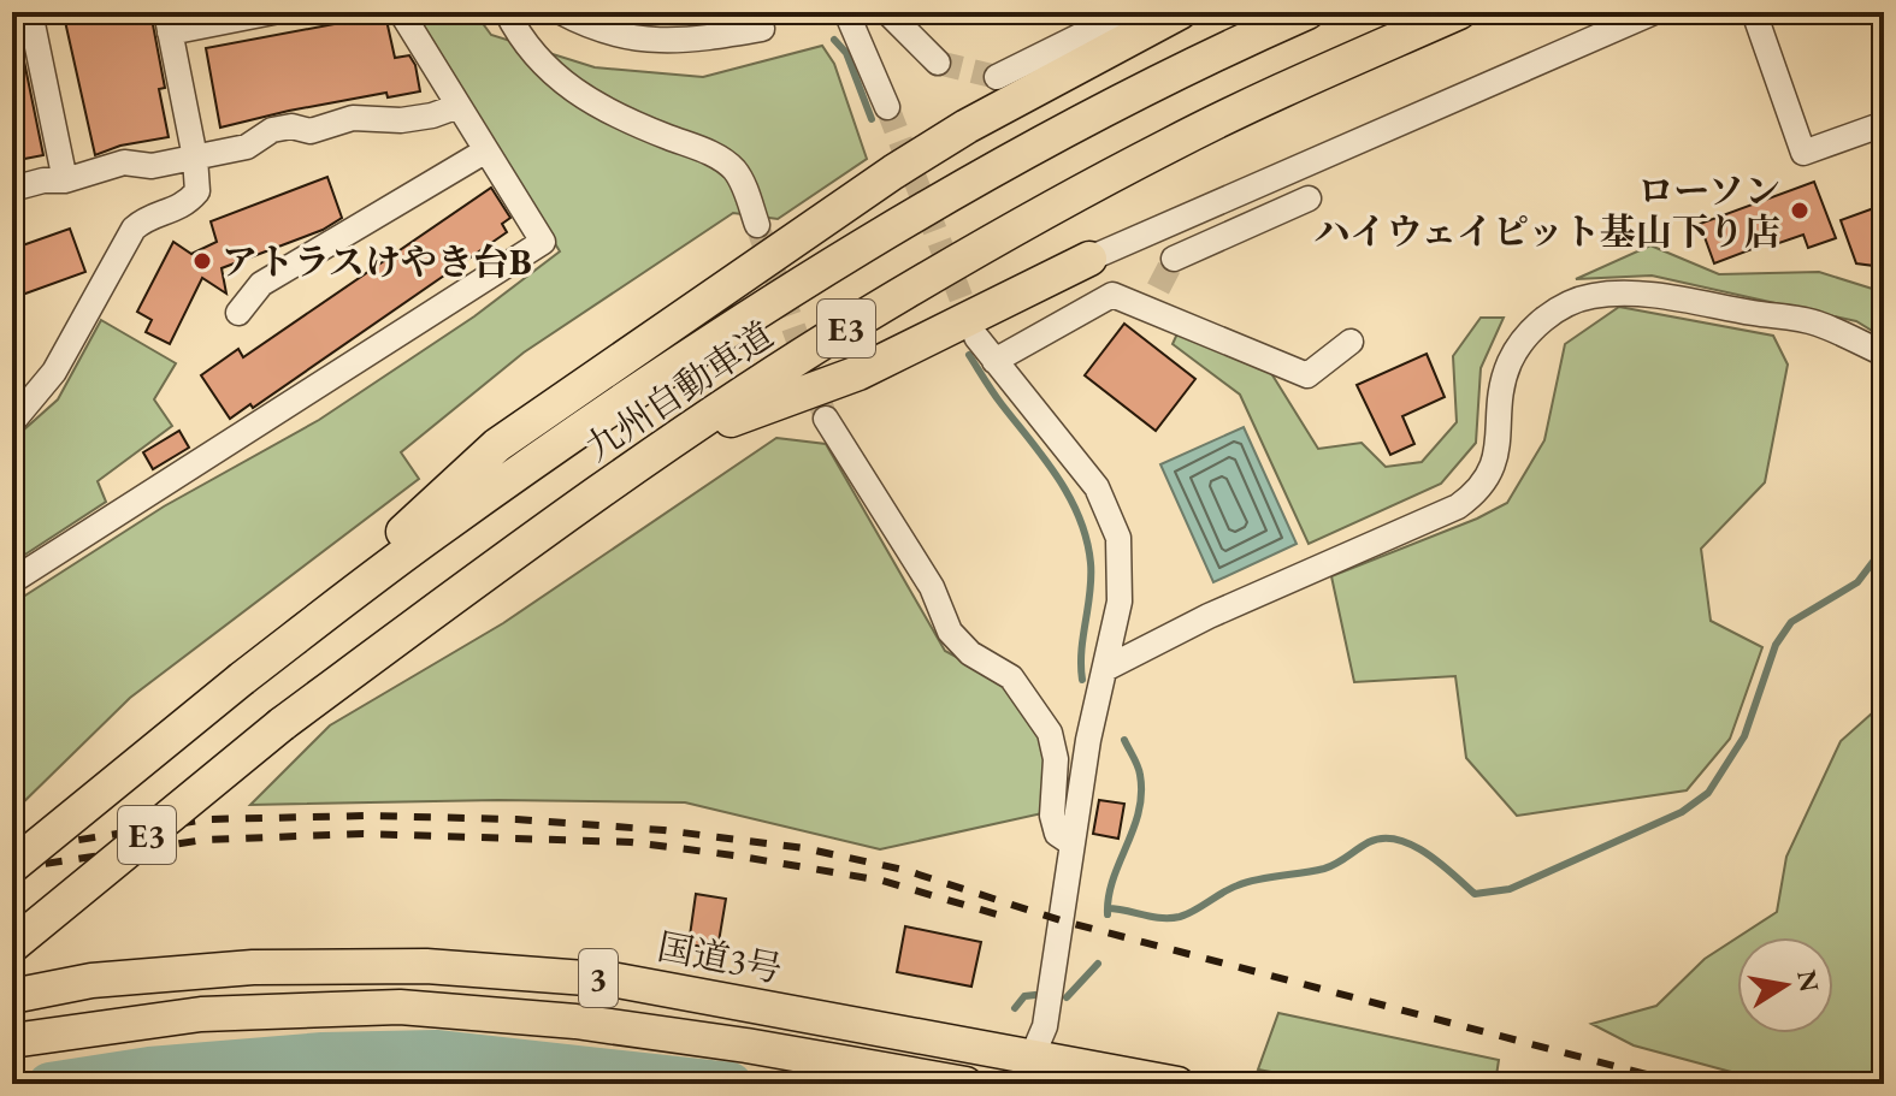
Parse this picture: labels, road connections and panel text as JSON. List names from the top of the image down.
{
  "streets": {
    "highway": [
      "E3",
      "九州自動車道",
      "国道3号",
      "3"
    ]
  },
  "places": ["ローソン ハイウェイピット基山下り店", "アトラスけやき台B"],
  "north": "right"
}
